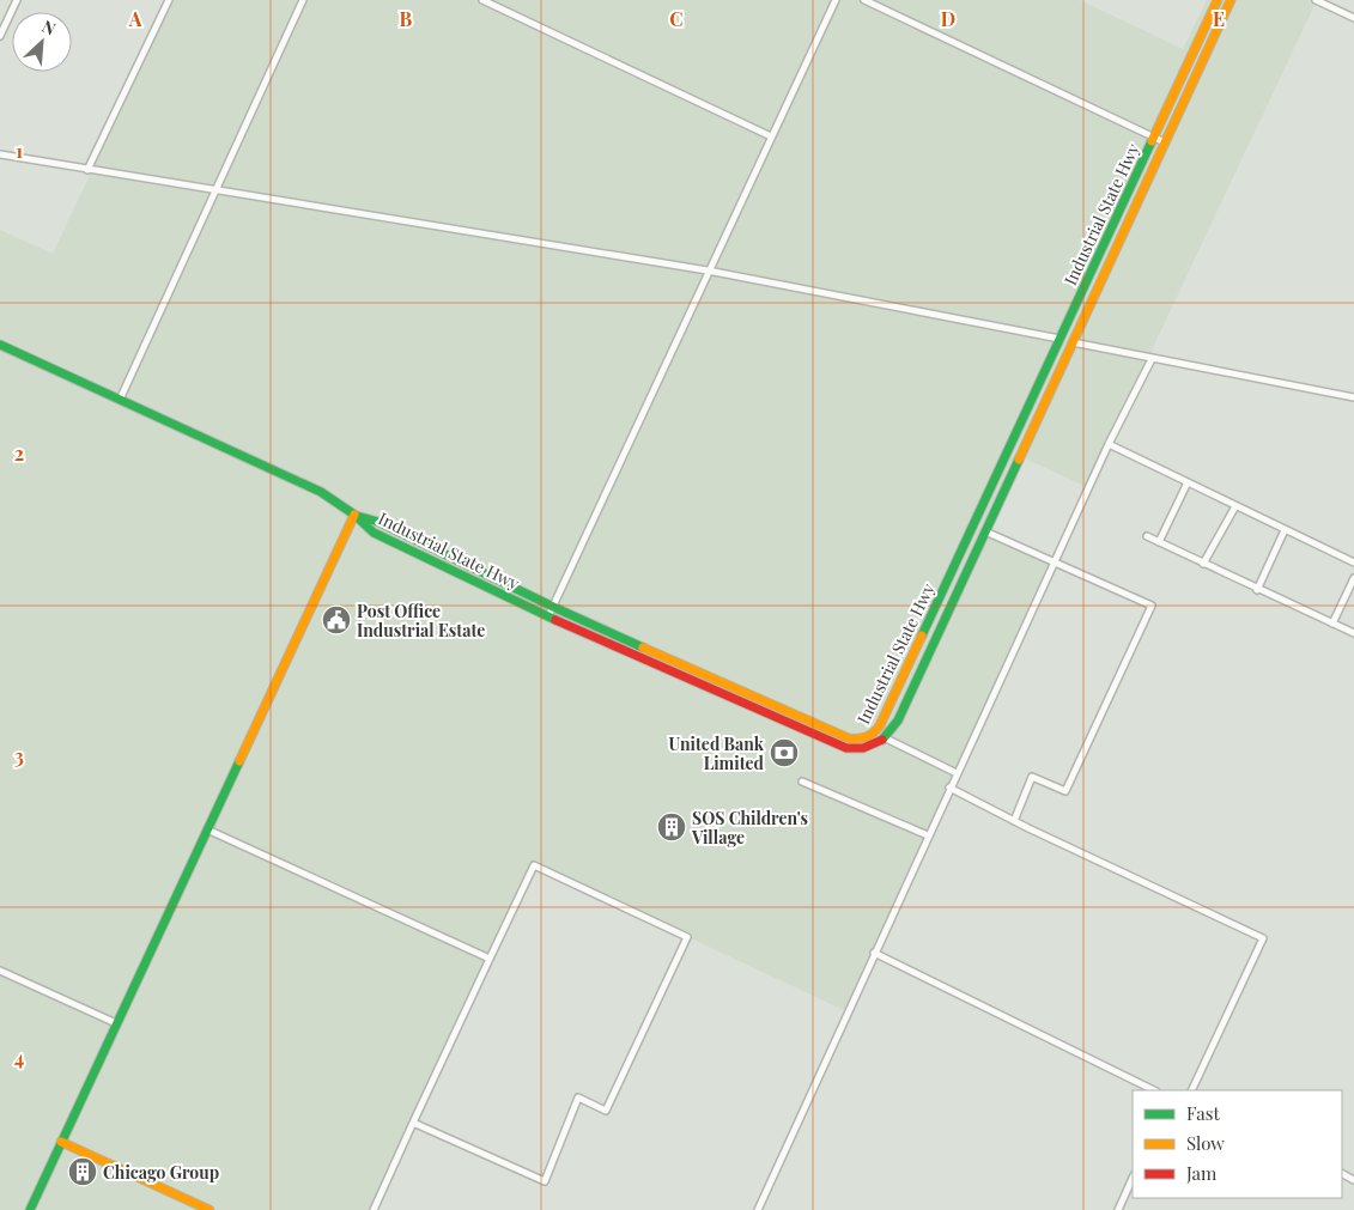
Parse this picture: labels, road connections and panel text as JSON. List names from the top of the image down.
{
  "streets": {
    "main road": ["Industrial State Hwy"]
  },
  "places": {
    "public building": ["Post Office Industrial Estate"],
    "bank": ["United Bank Limited"],
    "building": ["SOS Children's Village", "Chicago Group"]
  },
  "legend": ["Fast", "Slow", "Jam"],
  "north": "top right",
  "grid": {
    "columns": [
      "A",
      "B",
      "C",
      "D",
      "E"
    ],
    "rows": [
      "1",
      "2",
      "3",
      "4"
    ]
  }
}
